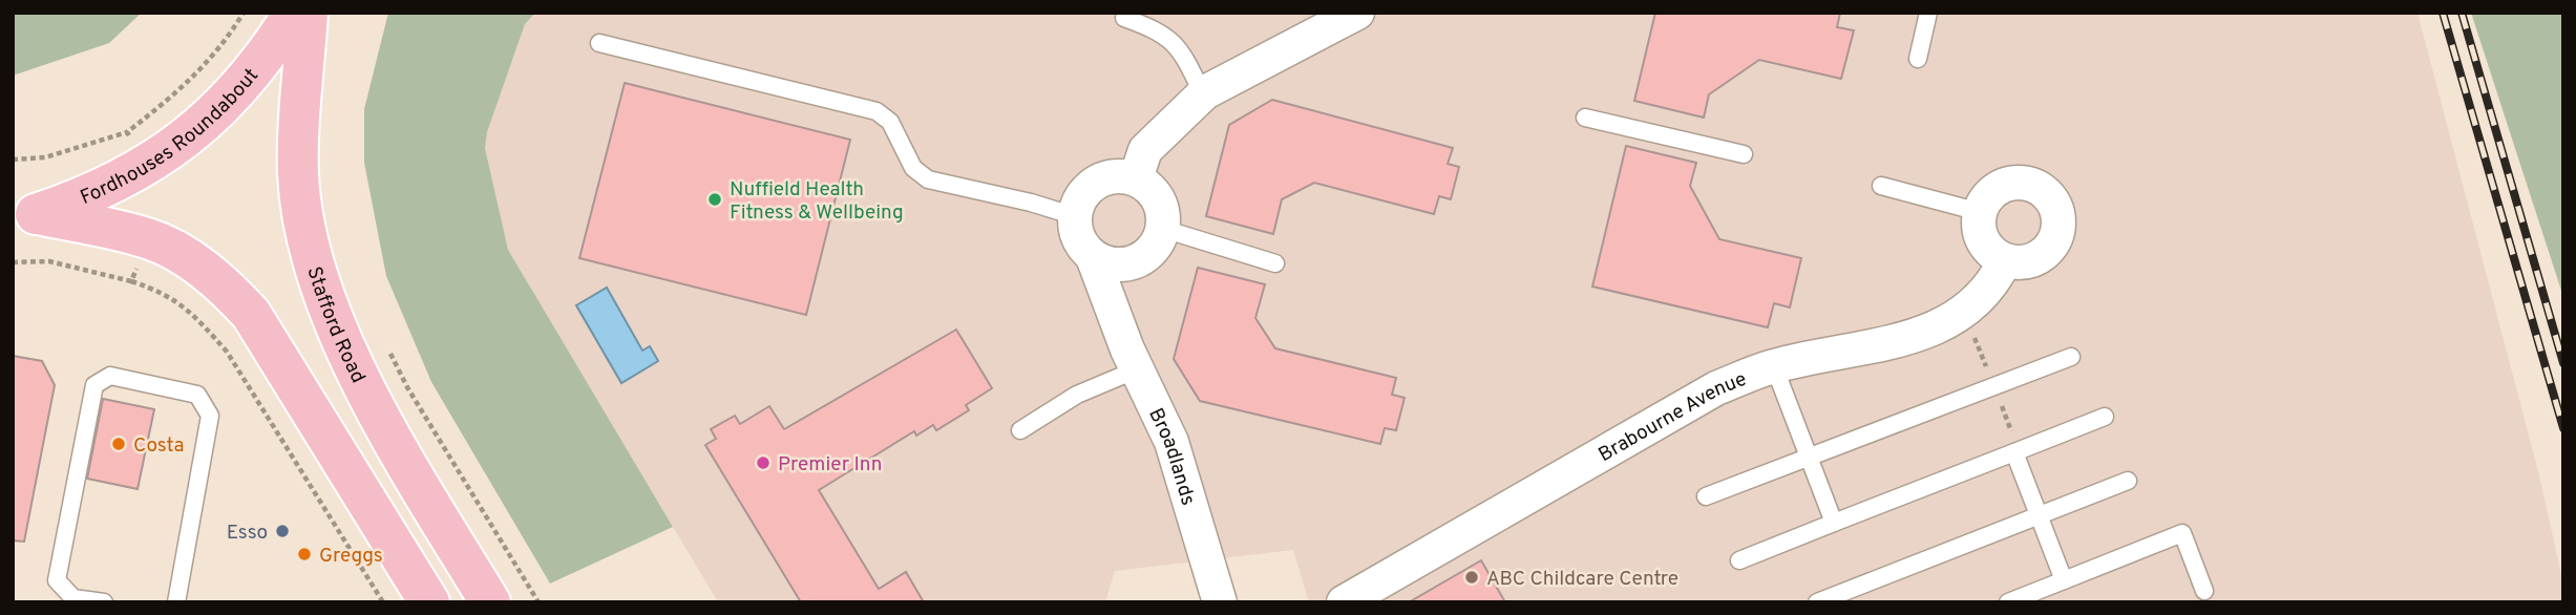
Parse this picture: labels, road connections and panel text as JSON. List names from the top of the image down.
{
  "streets": {
    "highway": ["Fordhouses Roundabout", "Stafford Road"],
    "street": ["Brabourne Avenue", "Broadlands"]
  },
  "places": [
    "Nuffield Health Fitness & Wellbeing",
    "Costa",
    "Premier Inn",
    "Esso",
    "Greggs",
    "ABC Childcare Centre"
  ]
}
